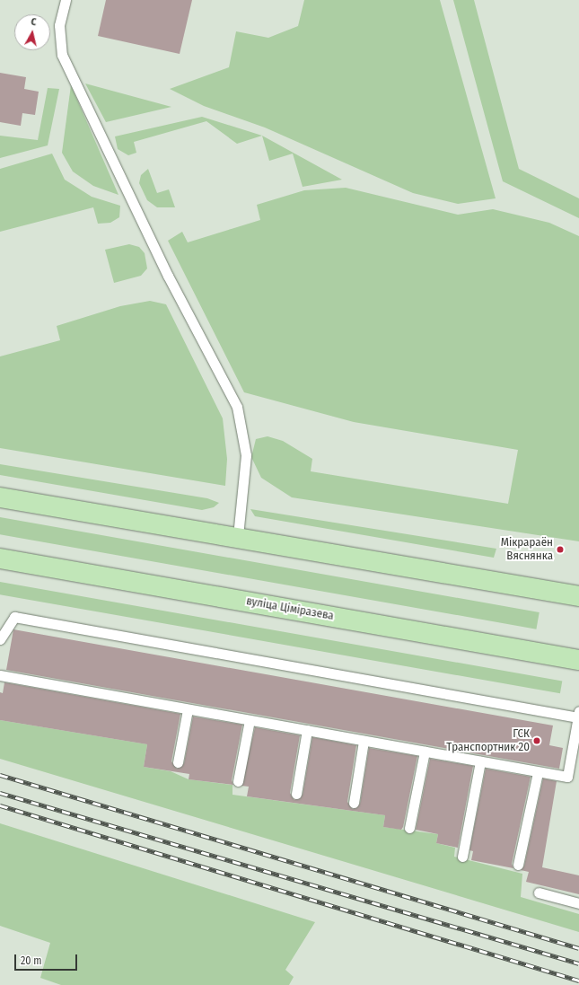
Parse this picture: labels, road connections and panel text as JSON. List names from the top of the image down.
{
  "streets": {
    "main road": ["вуліца Ціміразева"]
  },
  "places": ["Мікрараён Вяснянка", "ГСК Транспортник 20"],
  "scale_bar": "20 m",
  "north": "top"
}
